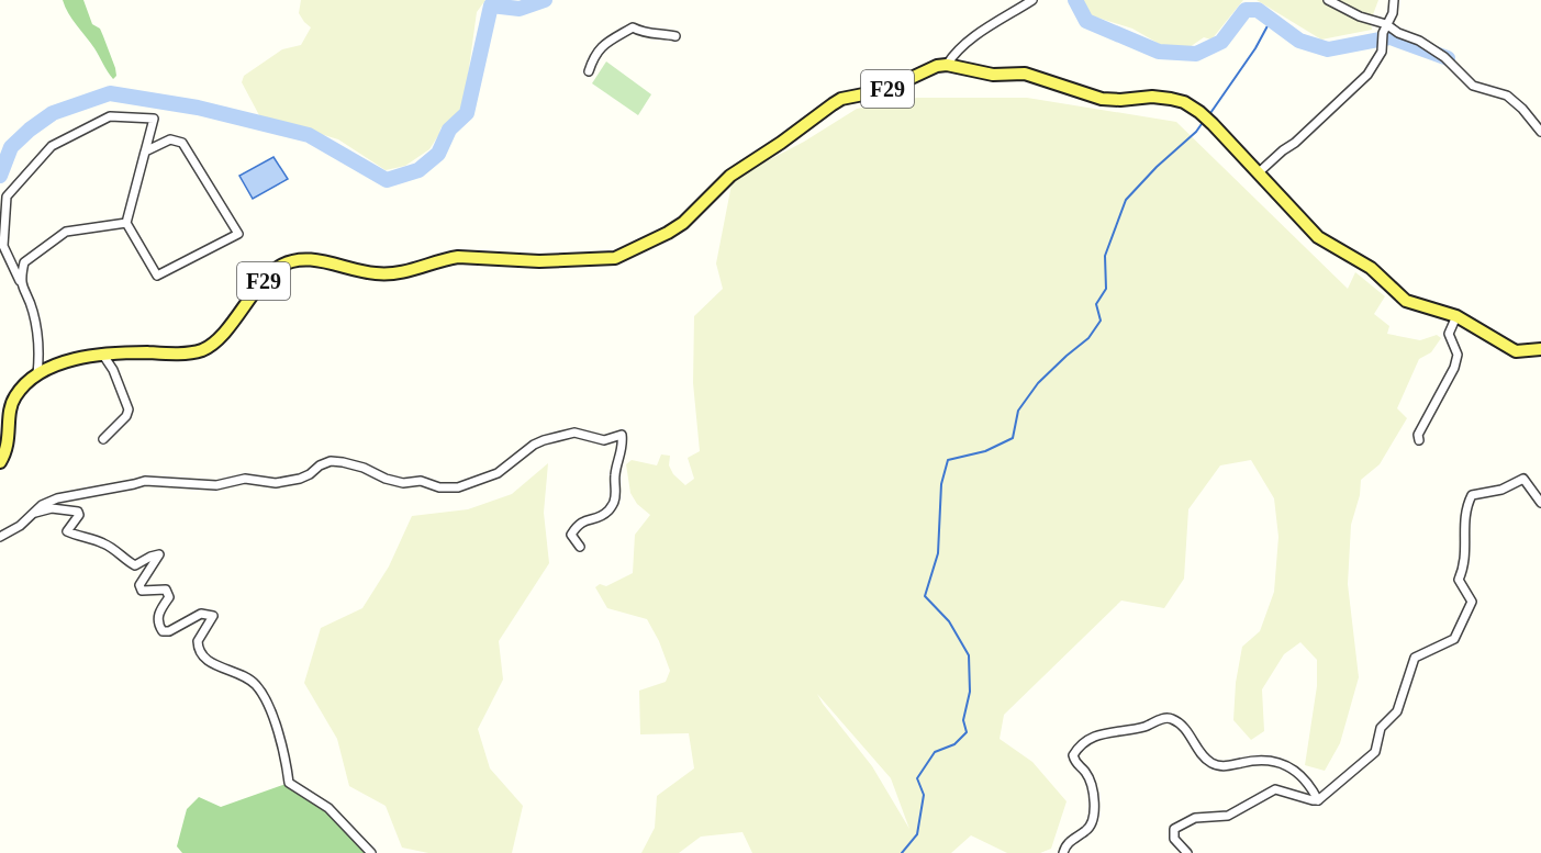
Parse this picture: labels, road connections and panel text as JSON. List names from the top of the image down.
{
  "streets": {
    "main road": ["F29"]
  }
}
